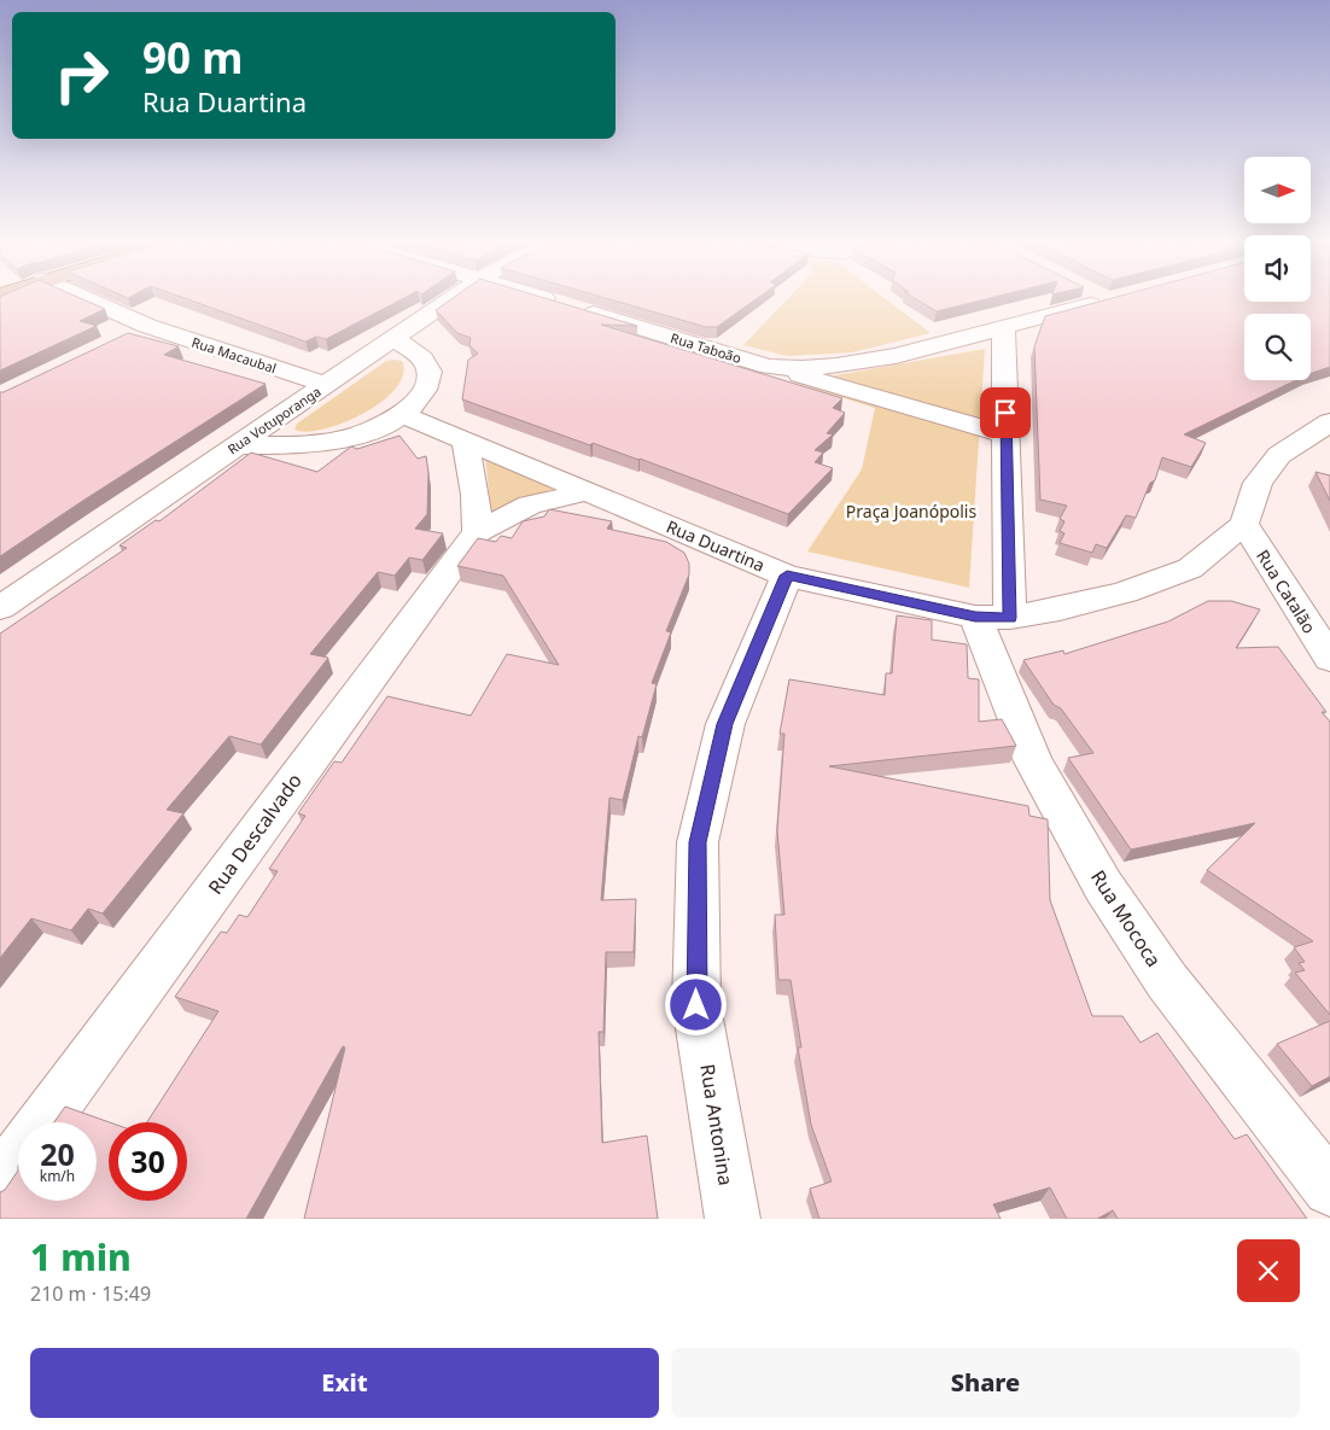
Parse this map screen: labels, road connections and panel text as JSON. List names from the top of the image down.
{
  "streets": {
    "street": [
      "Rua Taboão",
      "Rua Macaubal",
      "Rua Votuporanga",
      "Rua Duartina",
      "Rua Catalão",
      "Rua Descalvado",
      "Rua Mococa",
      "Rua Antonina"
    ]
  },
  "crossings": [
    ["Rua Macaubal", "Rua Votuporanga"],
    ["Rua Duartina", "Rua Catalão"],
    ["Rua Duartina", "Rua Descalvado"],
    ["Rua Duartina", "Rua Mococa"],
    ["Rua Duartina", "Rua Antonina"]
  ],
  "parks": ["Praça Joanópolis"],
  "north": "right",
  "page": {
    "turn": ["90 m", "Rua Duartina"],
    "speed": "20 km/h",
    "limit": "30",
    "heading": ["1 min", "210 m · 15:49"],
    "buttons": ["Exit", "Share"]
  }
}
